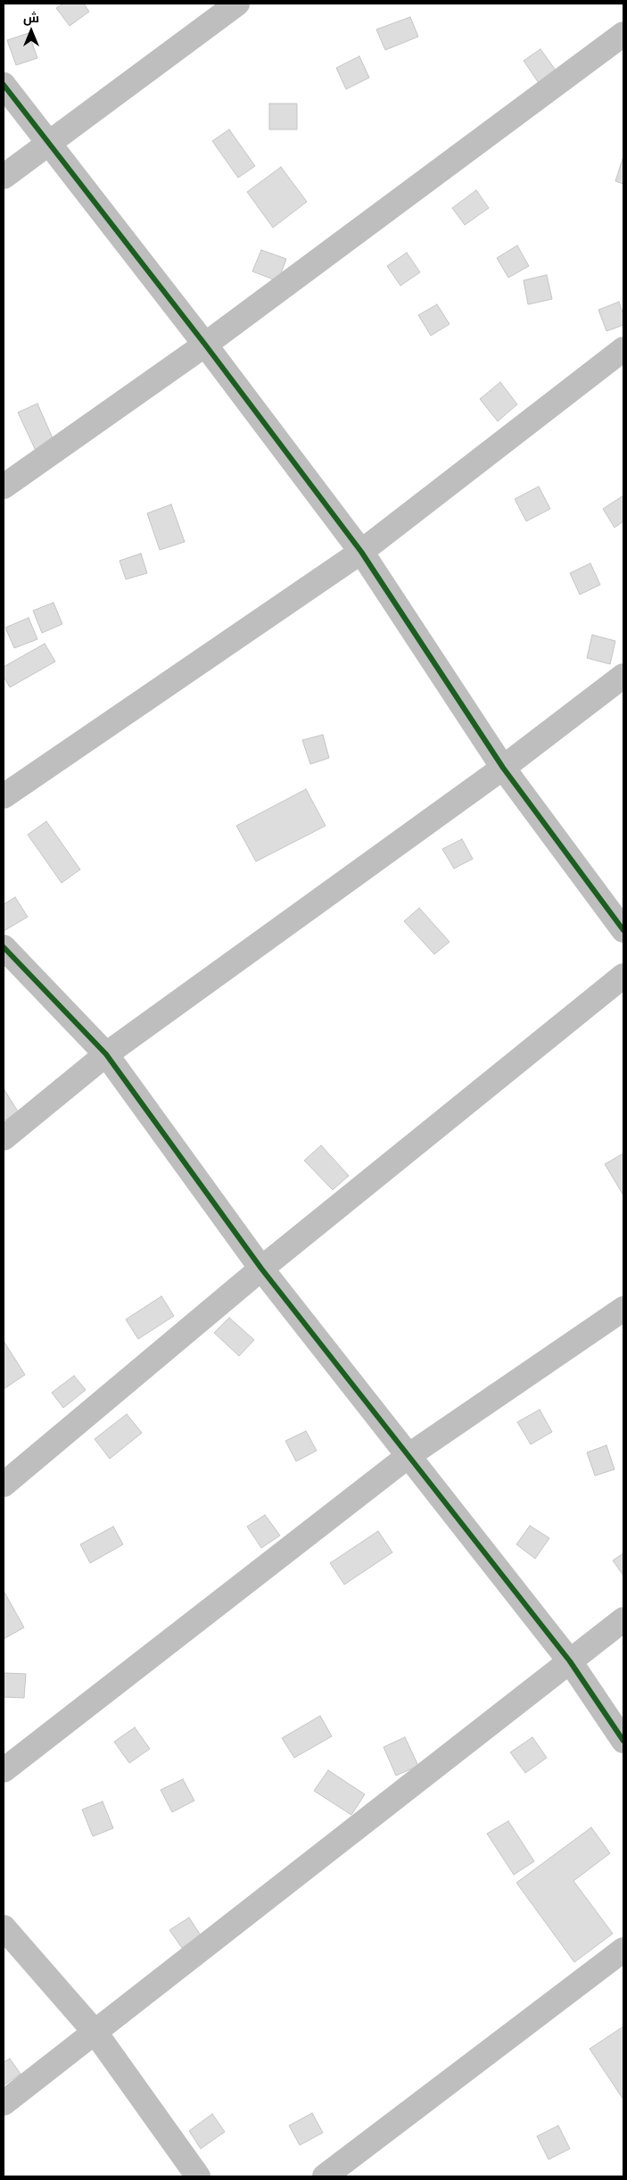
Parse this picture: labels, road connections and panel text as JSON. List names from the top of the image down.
{
  "north": "top"
}
